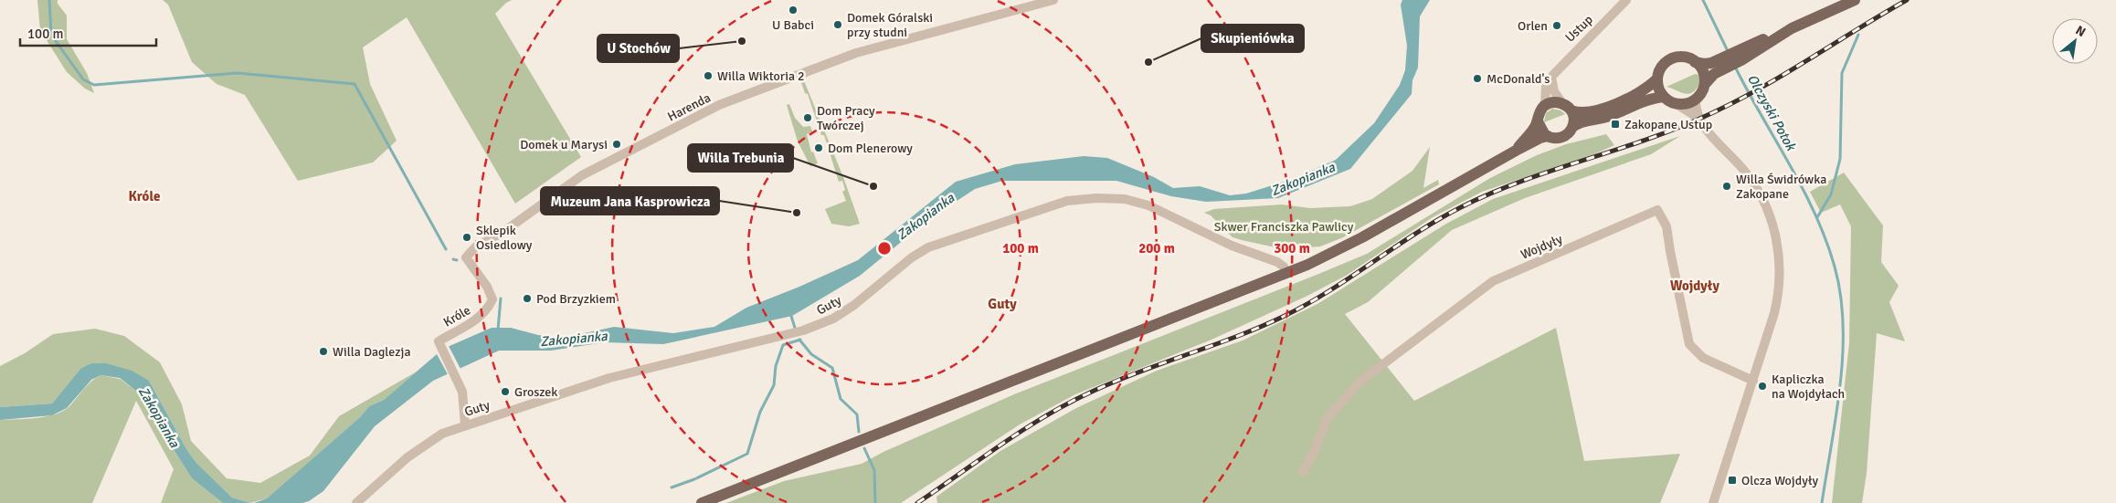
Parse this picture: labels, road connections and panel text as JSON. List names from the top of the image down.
{
  "streets": {
    "street": [
      "Ustup",
      "Harenda",
      "Wojdyły",
      "Guty",
      "Króle"
    ]
  },
  "crossings": [
    ["Harenda", "Króle"],
    ["Guty", "Króle"]
  ],
  "districts": ["Króle", "Wojdyły", "Guty"],
  "water": ["Olczyski Potok", "Zakopianka"],
  "parks": ["Skwer Franciszka Pawlicy"],
  "places": {
    "other": [
      "U Babci",
      "Domek Góralski przy studni",
      "Orlen",
      "U Stochów",
      "Skupieniówka",
      "Willa Wiktoria 2",
      "McDonald's",
      "Dom Pracy Twórczej",
      "Domek u Marysi",
      "Dom Plenerowy",
      "Willa Trebunia",
      "Willa Świdrówka Zakopane",
      "Muzeum Jana Kasprowicza",
      "Sklepik Osiedlowy",
      "Pod Brzyzkiem",
      "Willa Daglezja",
      "Kapliczka na Wojdyłach",
      "Groszek"
    ],
    "transit": ["Zakopane Ustup", "Olcza Wojdyły"]
  },
  "scale_bar": "100 m",
  "north": "top right",
  "rings": ["100 m", "200 m", "300 m"]
}
